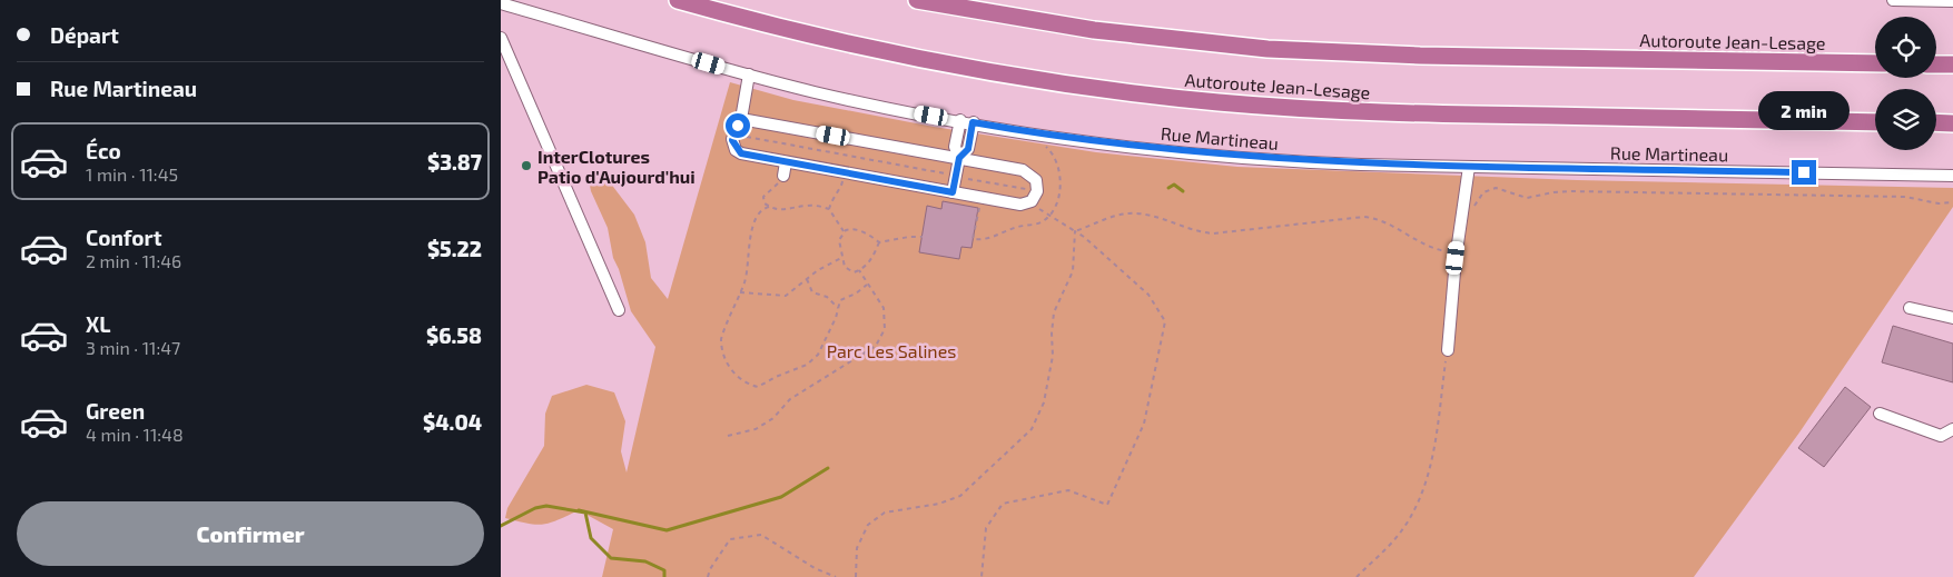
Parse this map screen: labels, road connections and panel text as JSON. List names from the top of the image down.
{
  "streets": {
    "highway": ["Autoroute Jean-Lesage"],
    "street": ["Rue Martineau"]
  },
  "parks": ["Parc Les Salines"],
  "places": ["InterClotures Patio d'Aujourd'hui"],
  "page": {
    "banner": ["Départ", "Rue Martineau"],
    "bubble": "2 min",
    "list": [
      {
        "name": "Éco",
        "note": "1 min · 11:45",
        "value": "$3.87"
      },
      {
        "name": "Confort",
        "note": "2 min · 11:46",
        "value": "$5.22"
      },
      {
        "name": "XL",
        "note": "3 min · 11:47",
        "value": "$6.58"
      },
      {
        "name": "Green",
        "note": "4 min · 11:48",
        "value": "$4.04"
      }
    ],
    "buttons": "Confirmer"
  }
}
